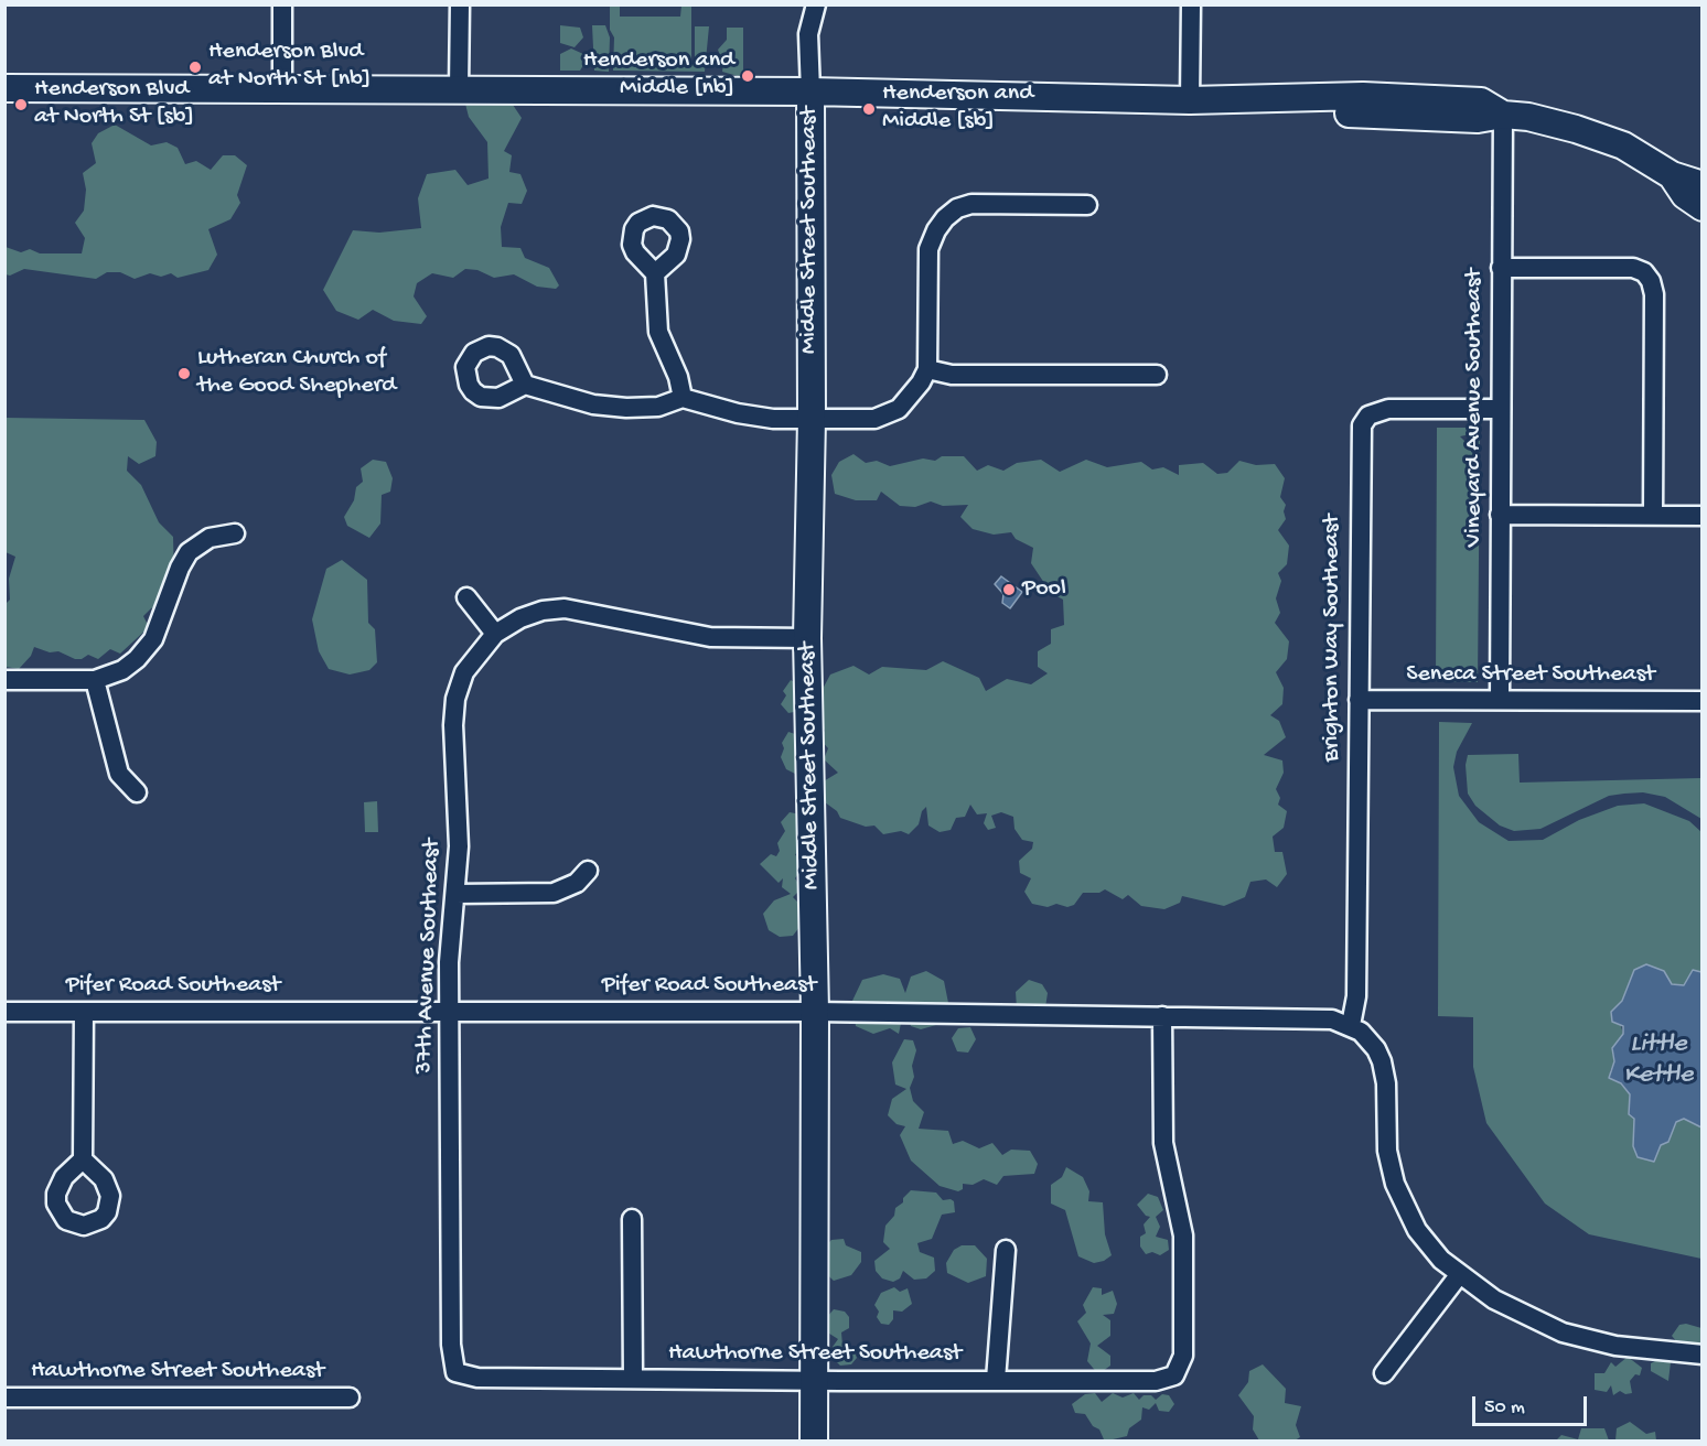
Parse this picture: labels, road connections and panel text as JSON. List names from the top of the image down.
{
  "streets": {
    "main road": ["Middle Street Southeast"],
    "street": [
      "Vineyard Avenue Southeast",
      "Brighton Way Southeast",
      "Seneca Street Southeast",
      "37th Avenue Southeast",
      "Pifer Road Southeast",
      "Hawthorne Street Southeast"
    ]
  },
  "crossings": [
    ["Middle Street Southeast", "Pifer Road Southeast"],
    ["Middle Street Southeast", "Hawthorne Street Southeast"],
    ["Vineyard Avenue Southeast", "Brighton Way Southeast"],
    ["Vineyard Avenue Southeast", "Seneca Street Southeast"],
    ["Brighton Way Southeast", "Seneca Street Southeast"],
    ["Brighton Way Southeast", "Pifer Road Southeast"],
    ["37th Avenue Southeast", "Pifer Road Southeast"],
    ["37th Avenue Southeast", "Hawthorne Street Southeast"],
    ["Pifer Road Southeast", "Hawthorne Street Southeast"]
  ],
  "water": ["Little Kettle"],
  "places": [
    "Henderson Blvd at North St [nb]",
    "Henderson and Middle [nb]",
    "Henderson Blvd at North St [sb]",
    "Henderson and Middle [sb]",
    "Lutheran Church of the Good Shepherd",
    "Pool"
  ],
  "scale_bar": "50 m"
}
